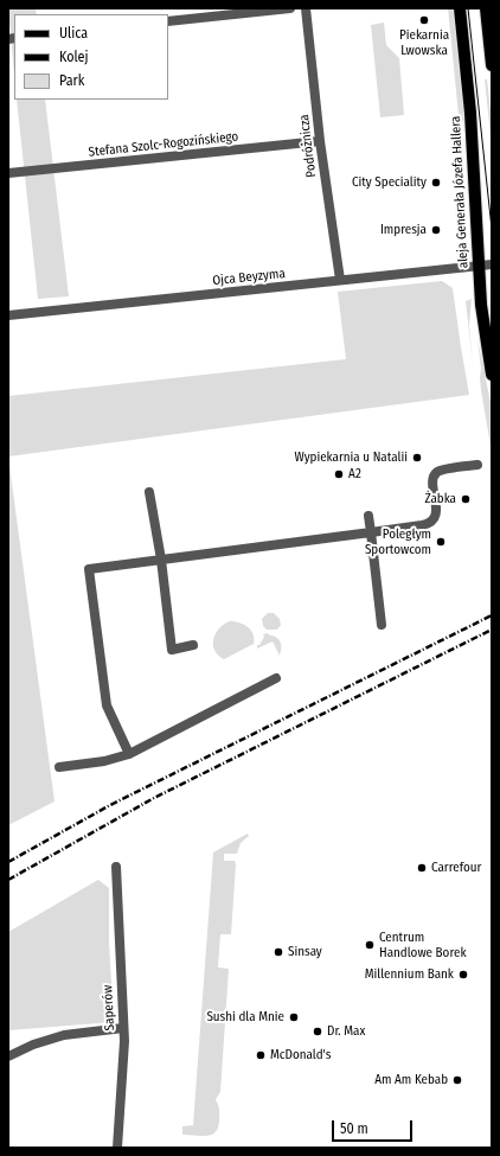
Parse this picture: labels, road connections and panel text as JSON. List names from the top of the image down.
{
  "streets": {
    "main road": ["aleja Generała Józefa Hallera"],
    "street": [
      "Stefana Szolc-Rogozińskiego",
      "Podróżnicza",
      "Ojca Beyzyma",
      "Saperów"
    ]
  },
  "crossings": [
    ["Stefana Szolc-Rogozińskiego", "Podróżnicza"],
    ["Podróżnicza", "Ojca Beyzyma"],
    ["aleja Generała Józefa Hallera", "Ojca Beyzyma"]
  ],
  "places": [
    "Piekarnia Lwowska",
    "City Speciality",
    "Impresja",
    "Wypiekarnia u Natalii",
    "A2",
    "Żabka",
    "Poległym Sportowcom",
    "Carrefour",
    "Centrum Handlowe Borek",
    "Sinsay",
    "Millennium Bank",
    "Sushi dla Mnie",
    "Dr. Max",
    "McDonald's",
    "Am Am Kebab"
  ],
  "legend": ["Ulica", "Kolej", "Park"],
  "scale_bar": "50 m"
}
